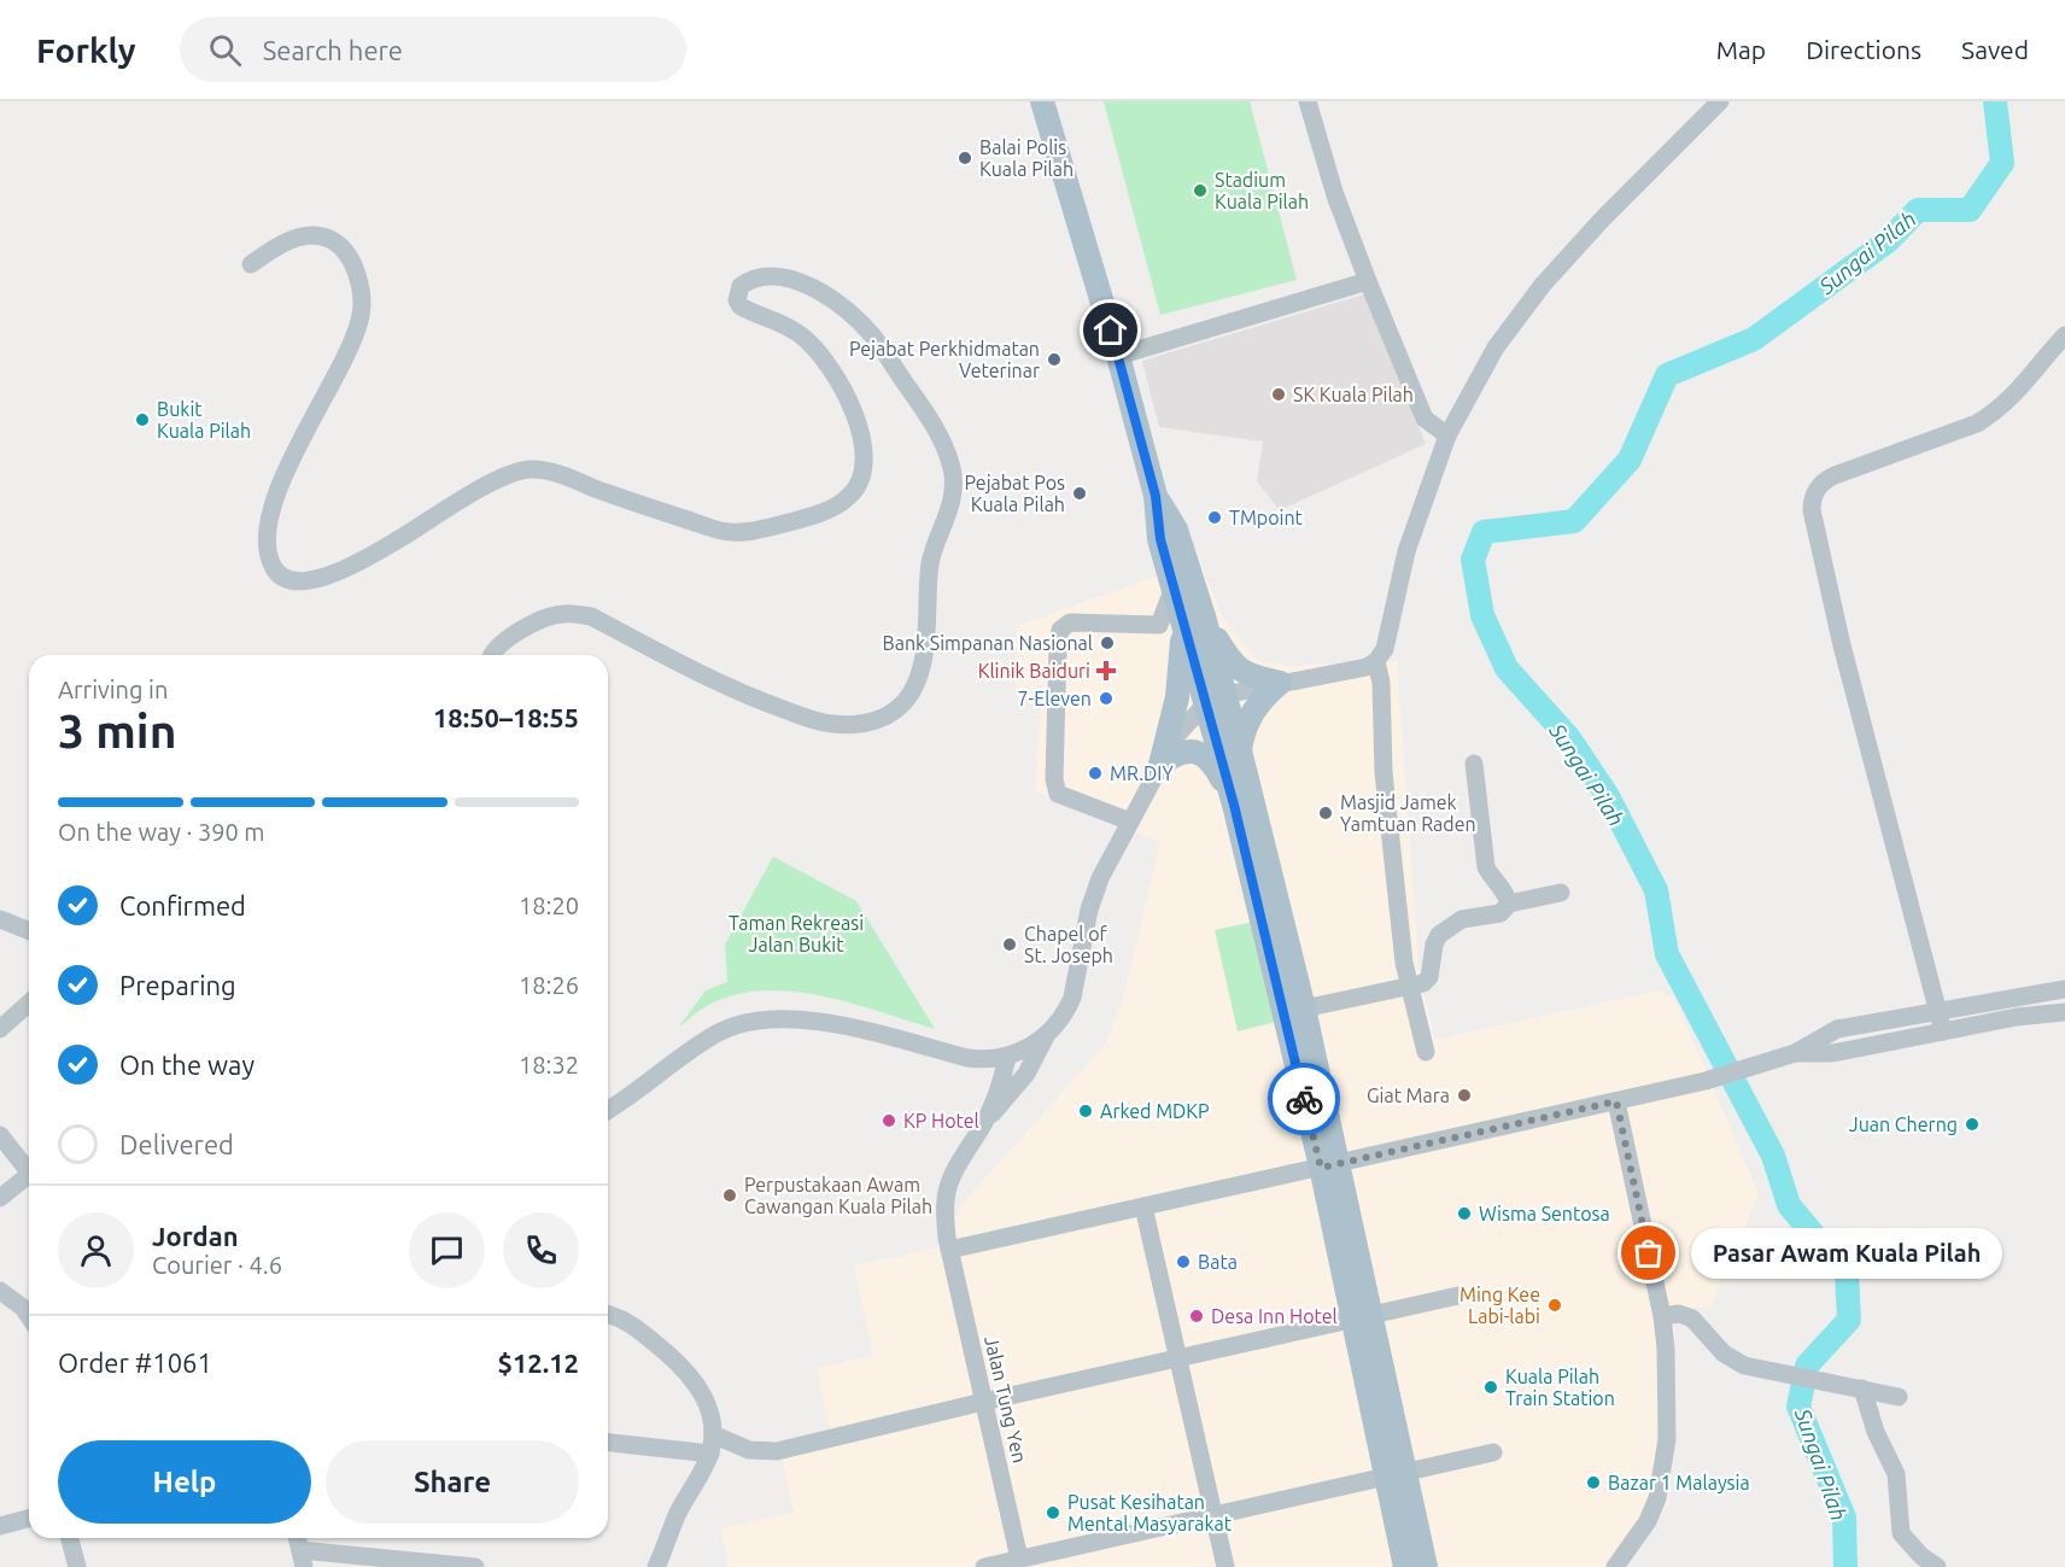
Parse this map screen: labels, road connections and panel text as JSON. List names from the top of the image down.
{
  "streets": {
    "street": ["Jalan Tung Yen"]
  },
  "water": ["Sungai Pilah"],
  "parks": ["Taman Rekreasi Jalan Bukit"],
  "places": {
    "other": [
      "Balai Polis Kuala Pilah",
      "Stadium Kuala Pilah",
      "Pejabat Perkhidmatan Veterinar",
      "SK Kuala Pilah",
      "Bukit Kuala Pilah",
      "Pejabat Pos Kuala Pilah",
      "TMpoint",
      "Bank Simpanan Nasional",
      "7-Eleven",
      "MR.DIY",
      "Masjid Jamek Yamtuan Raden",
      "Chapel of St. Joseph",
      "Giat Mara",
      "Arked MDKP",
      "KP Hotel",
      "Juan Cherng",
      "Perpustakaan Awam Cawangan Kuala Pilah",
      "Wisma Sentosa",
      "Pasar Awam Kuala Pilah",
      "Bata",
      "Ming Kee Labi-labi",
      "Desa Inn Hotel",
      "Kuala Pilah Train Station",
      "Bazar 1 Malaysia",
      "Pusat Kesihatan Mental Masyarakat"
    ],
    "health": ["Klinik Baiduri"]
  },
  "page": {
    "header": "Forkly",
    "search": "Search here",
    "nav": ["Map", "Directions", "Saved"],
    "heading": ["3 min", "Arriving in", "18:50–18:55"],
    "panel": [
      "Jordan",
      "Courier · 4.6",
      "Order #1061",
      "$12.12"
    ],
    "bar": "On the way · 390 m",
    "list": [
      ["Confirmed", "18:20"],
      ["Preparing", "18:26"],
      ["On the way", "18:32"],
      "Delivered"
    ],
    "bubble": "Pasar Awam Kuala Pilah",
    "buttons": ["Help", "Share"]
  }
}
